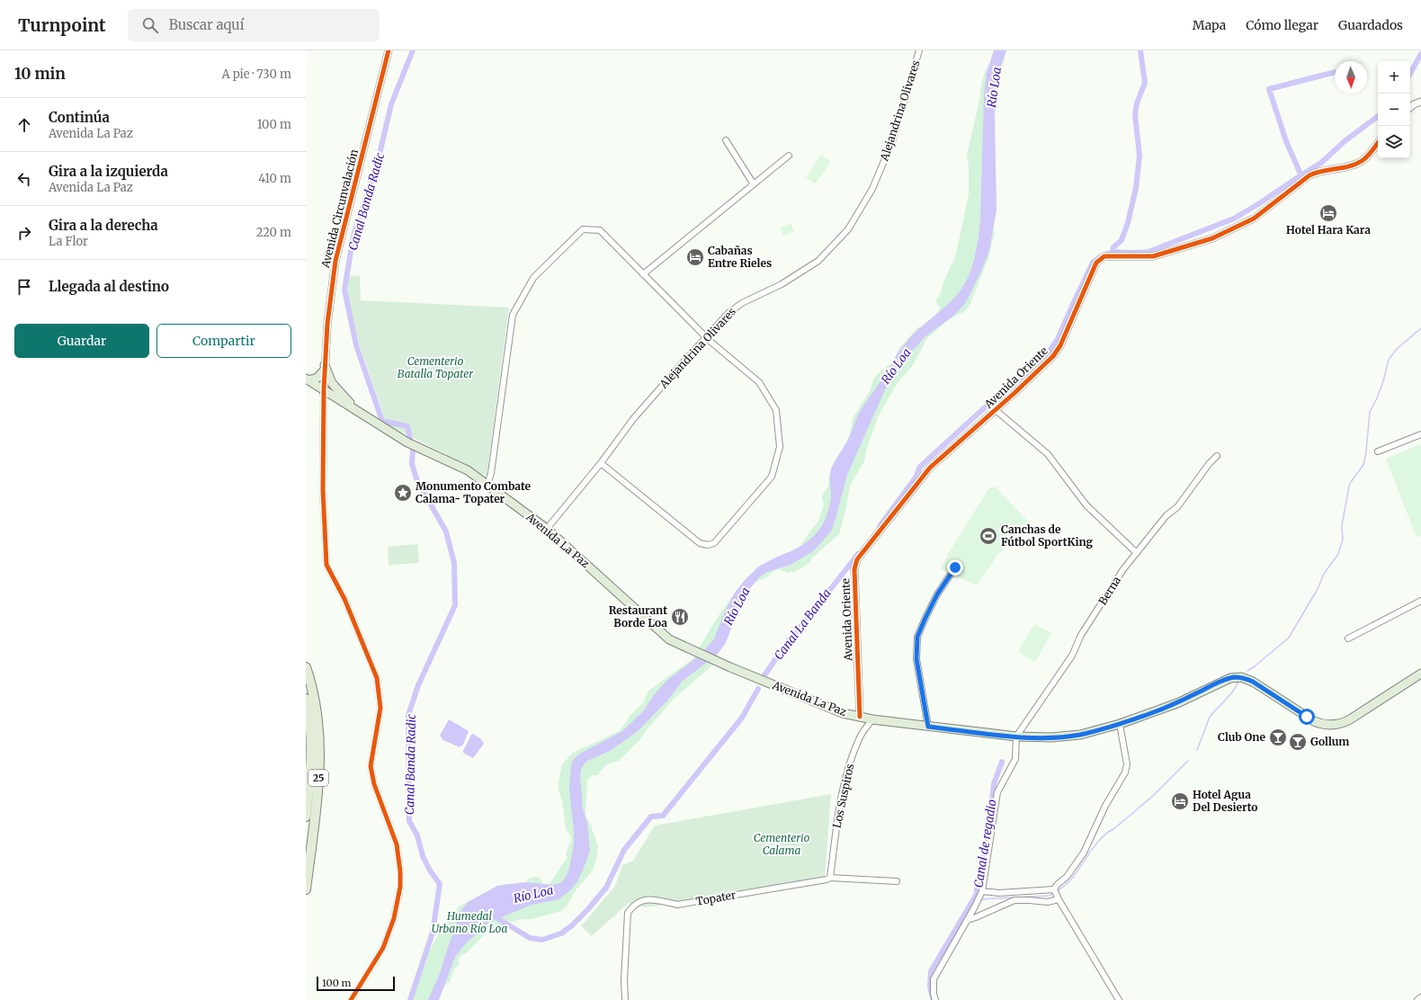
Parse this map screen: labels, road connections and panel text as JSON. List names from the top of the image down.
{
  "streets": {
    "highway": ["25"],
    "main road": ["Avenida La Paz"],
    "street": [
      "Alejandrina Olivares",
      "Avenida Circunvalación",
      "Avenida Oriente",
      "Berna",
      "Los Suspiros",
      "Topater"
    ]
  },
  "crossings": [
    ["Alejandrina Olivares", "Avenida La Paz"],
    ["Avenida Circunvalación", "Avenida La Paz"],
    ["Avenida Oriente", "Avenida La Paz"],
    ["Avenida La Paz", "Berna"],
    ["Avenida La Paz", "Los Suspiros"],
    ["Los Suspiros", "Topater"]
  ],
  "water": [
    "Río Loa",
    "Canal Banda Radic",
    "Canal La Banda",
    "Canal de regadio"
  ],
  "parks": ["Cementerio Batalla Topater", "Cementerio Calama", "Humedal Urbano Río Loa"],
  "places": {
    "hotel": ["Hotel Hara Kara", "Cabañas Entre Rieles", "Hotel Agua Del Desierto"],
    "place": ["Monumento Combate Calama- Topater"],
    "sports": ["Canchas de Fútbol SportKing"],
    "restaurant": ["Restaurant Borde Loa"],
    "bar": ["Club One", "Gollum"]
  },
  "scale_bar": "100 m",
  "north": "bottom",
  "page": {
    "header": "Turnpoint",
    "search": "Buscar aquí",
    "nav": ["Mapa", "Cómo llegar", "Guardados"],
    "heading": ["10 min", "A pie · 730 m"],
    "map_buttons": ["+", "−"],
    "list": [
      ["Continúa", "Avenida La Paz", "100 m"],
      ["Gira a la izquierda", "Avenida La Paz", "410 m"],
      ["Gira a la derecha", "La Flor", "220 m"],
      "Llegada al destino"
    ],
    "buttons": ["Guardar", "Compartir"],
    "scale": "100 m"
  }
}
